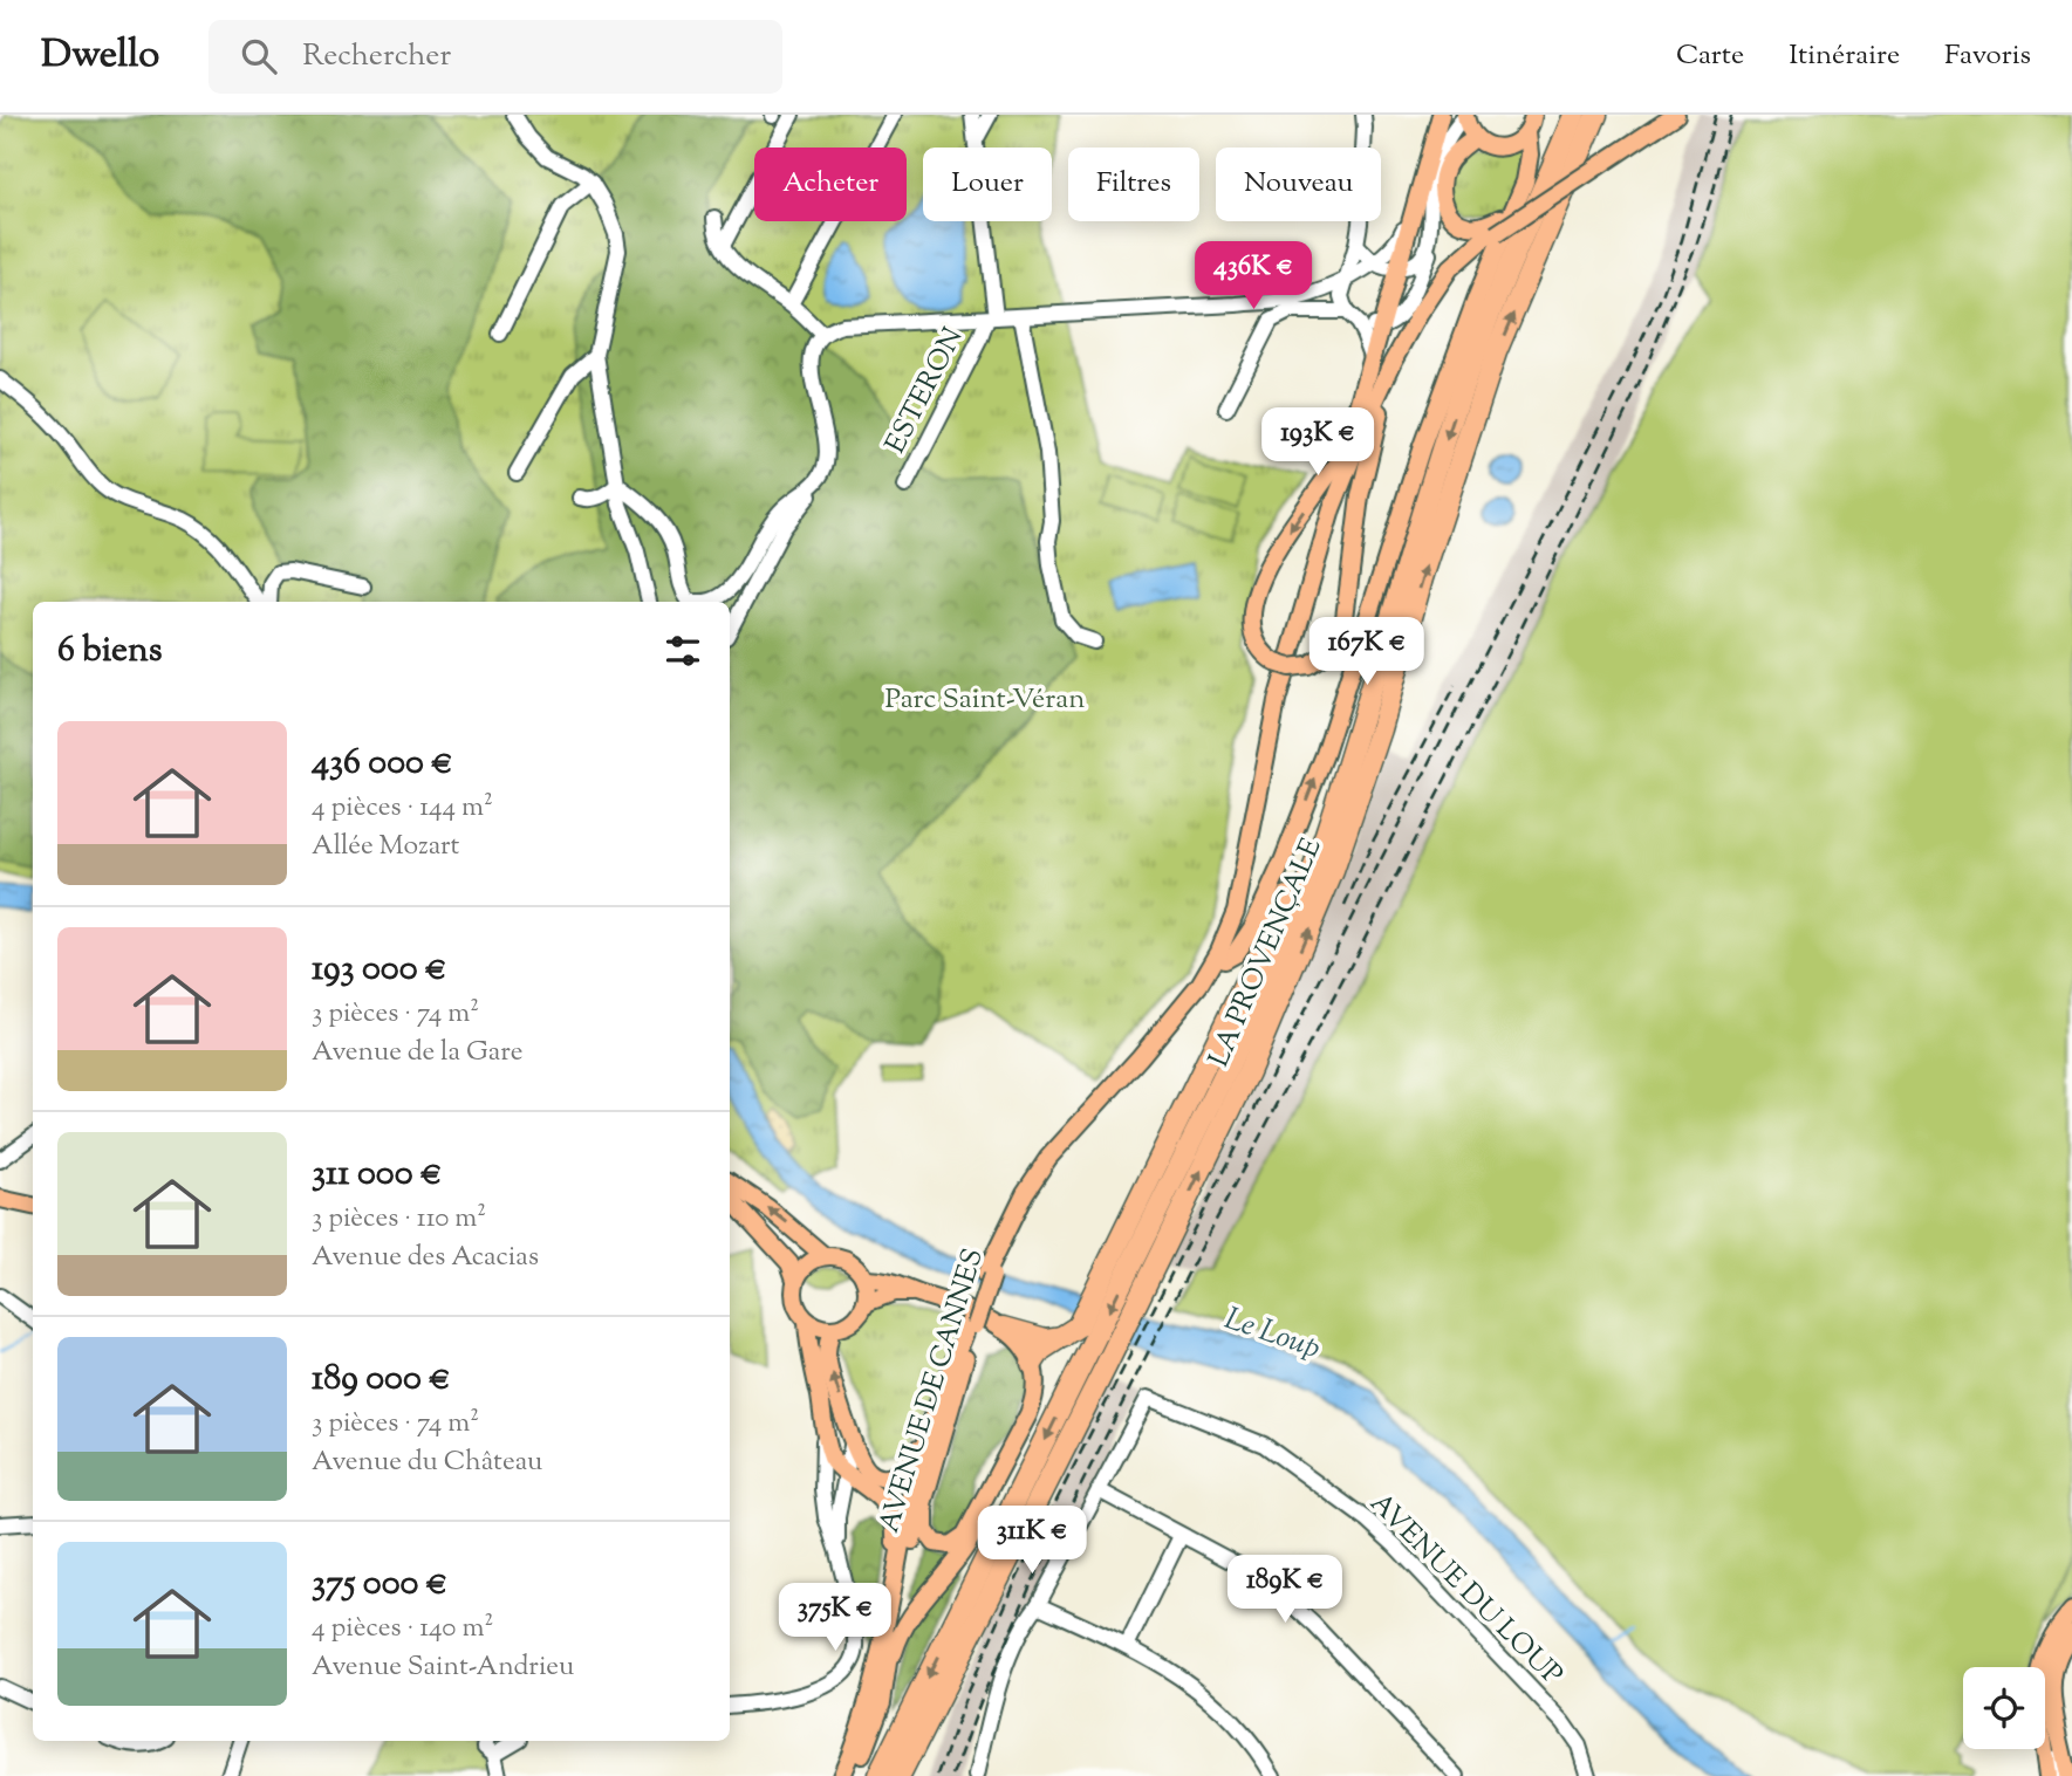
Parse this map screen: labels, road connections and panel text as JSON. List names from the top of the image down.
{
  "streets": {
    "highway": ["LA PROVENÇALE"],
    "main road": ["AVENUE DE CANNES"],
    "street": ["ESTERON", "AVENUE DU LOUP"]
  },
  "water": ["Le Loup"],
  "parks": ["Parc Saint-Véran"],
  "page": {
    "header": "Dwello",
    "search": "Rechercher",
    "nav": ["Carte", "Itinéraire", "Favoris"],
    "chip": [
      "Acheter",
      "Louer",
      "Filtres",
      "Nouveau"
    ],
    "price": [
      "436K €",
      "193K €",
      "167K €",
      "311K €",
      "189K €",
      "375K €"
    ],
    "heading": "6 biens",
    "list": [
      {
        "name": "436 000 €",
        "note": "4 pièces · 144 m² · Allée Mozart"
      },
      {
        "name": "193 000 €",
        "note": "3 pièces · 74 m² · Avenue de la Gare"
      },
      {
        "name": "311 000 €",
        "note": "3 pièces · 110 m² · Avenue des Acacias"
      },
      {
        "name": "189 000 €",
        "note": "3 pièces · 74 m² · Avenue du Château"
      },
      {
        "name": "375 000 €",
        "note": "4 pièces · 140 m² · Avenue Saint-Andrieu"
      }
    ]
  }
}
